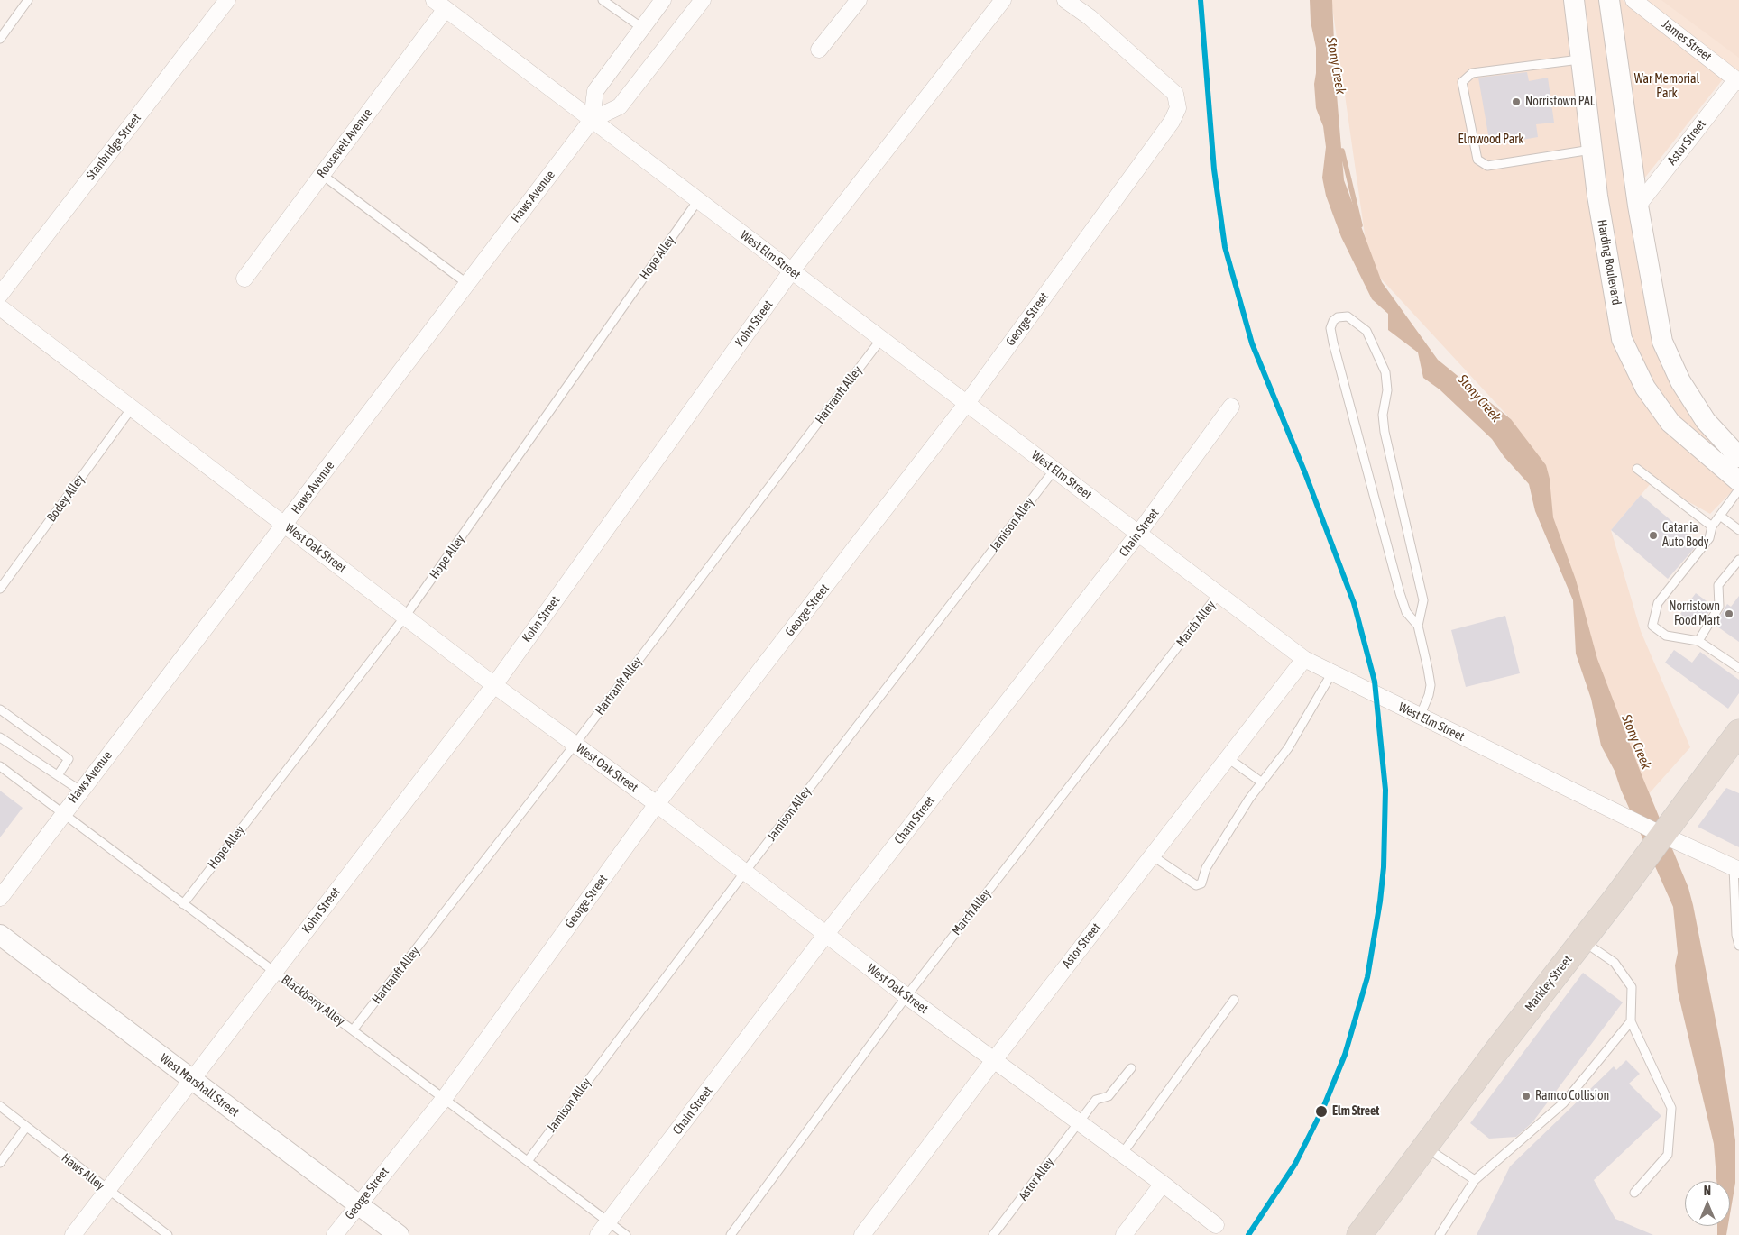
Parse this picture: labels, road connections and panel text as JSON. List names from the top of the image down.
{
  "streets": {
    "highway": ["Markley Street"],
    "street": [
      "James Street",
      "Astor Street",
      "Roosevelt Avenue",
      "Stanbridge Street",
      "Haws Avenue",
      "West Elm Street",
      "Harding Boulevard",
      "George Street",
      "Kohn Street",
      "Chain Street",
      "West Oak Street",
      "West Marshall Street"
    ],
    "lane": [
      "Hope Alley",
      "Hartranft Alley",
      "Bodey Alley",
      "Jamison Alley",
      "March Alley",
      "Blackberry Alley",
      "Haws Alley",
      "Astor Alley"
    ]
  },
  "crossings": [
    ["James Street", "Astor Street"],
    ["Astor Street", "West Elm Street"],
    ["Astor Street", "West Oak Street"],
    ["Roosevelt Avenue", "West Elm Street"],
    ["Haws Avenue", "West Elm Street"],
    ["Haws Avenue", "West Oak Street"],
    ["Haws Avenue", "Blackberry Alley"],
    ["West Elm Street", "Hope Alley"],
    ["West Elm Street", "George Street"],
    ["West Elm Street", "Kohn Street"],
    ["West Elm Street", "Hartranft Alley"],
    ["West Elm Street", "Jamison Alley"],
    ["West Elm Street", "Chain Street"],
    ["West Elm Street", "March Alley"],
    ["West Elm Street", "Markley Street"],
    ["Hope Alley", "West Oak Street"],
    ["Hope Alley", "Blackberry Alley"],
    ["George Street", "West Oak Street"],
    ["George Street", "Blackberry Alley"],
    ["George Street", "West Marshall Street"],
    ["Kohn Street", "West Oak Street"],
    ["Kohn Street", "Blackberry Alley"],
    ["Kohn Street", "West Marshall Street"],
    ["Kohn Street", "Haws Alley"],
    ["Hartranft Alley", "West Oak Street"],
    ["Hartranft Alley", "Blackberry Alley"],
    ["Bodey Alley", "West Oak Street"],
    ["Jamison Alley", "West Oak Street"],
    ["Jamison Alley", "Blackberry Alley"],
    ["Chain Street", "West Oak Street"],
    ["Chain Street", "Blackberry Alley"],
    ["West Oak Street", "March Alley"],
    ["West Oak Street", "Astor Alley"]
  ],
  "water": ["Stony Creek"],
  "parks": ["War Memorial Park", "Elmwood Park"],
  "places": [
    "Norristown PAL",
    "Catania Auto Body",
    "Norristown Food Mart",
    "Ramco Collision",
    "Elm Street"
  ],
  "north": "top"
}
